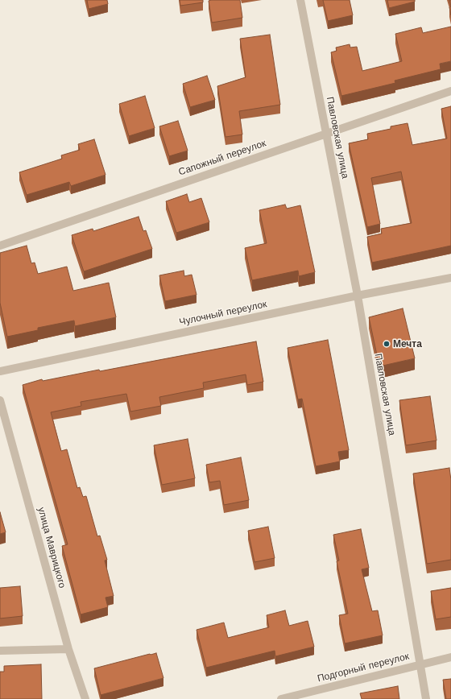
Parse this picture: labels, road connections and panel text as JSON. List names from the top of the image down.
{
  "streets": {
    "street": [
      "Павловская улица",
      "Сапожный переулок",
      "Чулочный переулок",
      "улица Маврицкого",
      "Подгорный переулок"
    ]
  },
  "crossings": [
    ["Павловская улица", "Сапожный переулок"],
    ["Павловская улица", "Чулочный переулок"],
    ["Павловская улица", "Подгорный переулок"]
  ],
  "places": ["Мечта"]
}
